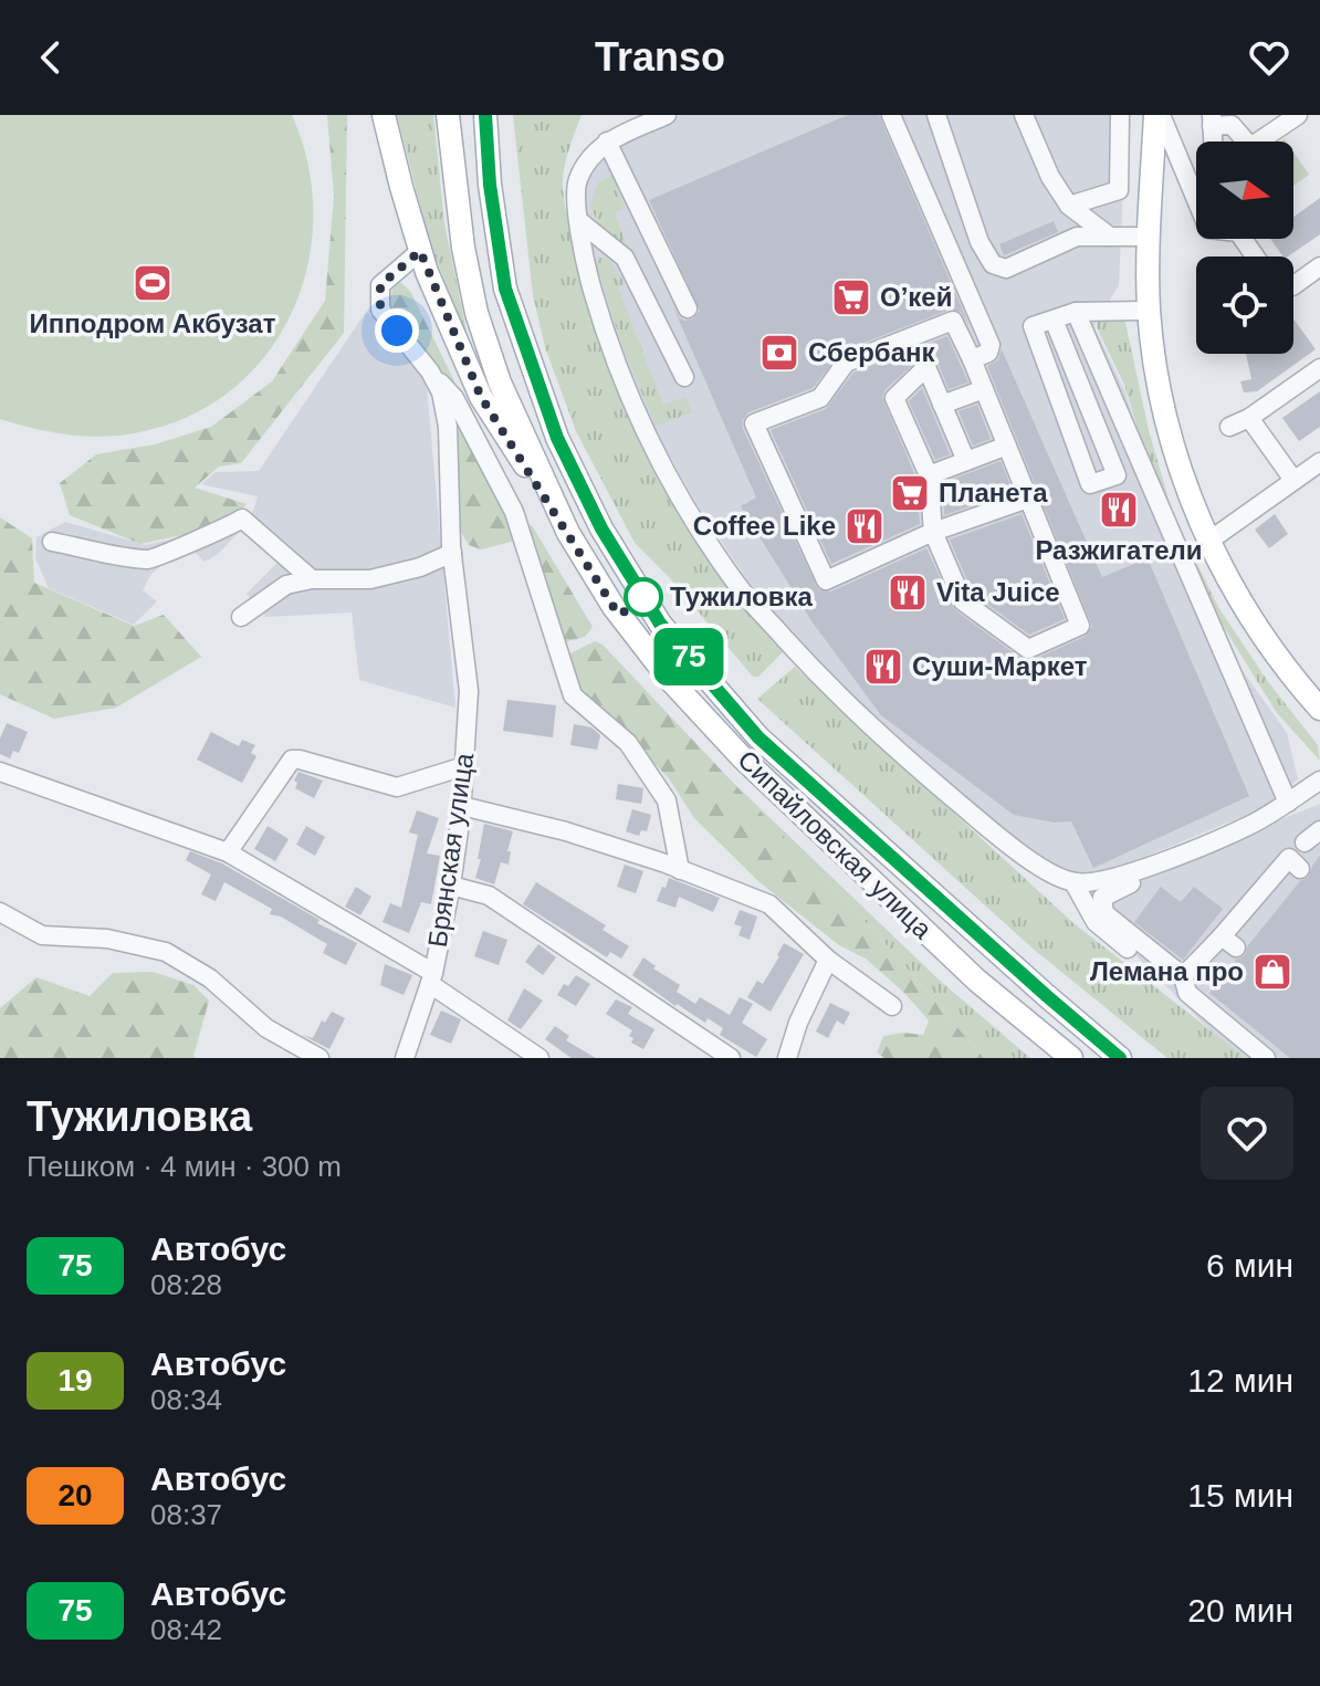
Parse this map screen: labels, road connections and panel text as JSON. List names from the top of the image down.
{
  "streets": {
    "main road": ["Сипайловская улица"],
    "street": ["Брянская улица"]
  },
  "places": {
    "sports": ["Ипподром Акбузат"],
    "supermarket": ["О’кей", "Планета"],
    "bank": ["Сбербанк"],
    "restaurant": [
      "Разжигатели",
      "Coffee Like",
      "Vita Juice",
      "Суши-Маркет"
    ],
    "other": ["Тужиловка"],
    "shop": ["Лемана про"]
  },
  "lines": ["bus line 75"],
  "north": "right",
  "page": {
    "header": "Transo",
    "on_map": "75",
    "heading": ["Тужиловка", "Пешком · 4 мин · 300 m"],
    "list": [
      {
        "mark": "75",
        "name": "Автобус",
        "note": "08:28",
        "value": "6 мин"
      },
      {
        "mark": "19",
        "name": "Автобус",
        "note": "08:34",
        "value": "12 мин"
      },
      {
        "mark": "20",
        "name": "Автобус",
        "note": "08:37",
        "value": "15 мин"
      },
      {
        "mark": "75",
        "name": "Автобус",
        "note": "08:42",
        "value": "20 мин"
      }
    ]
  }
}
